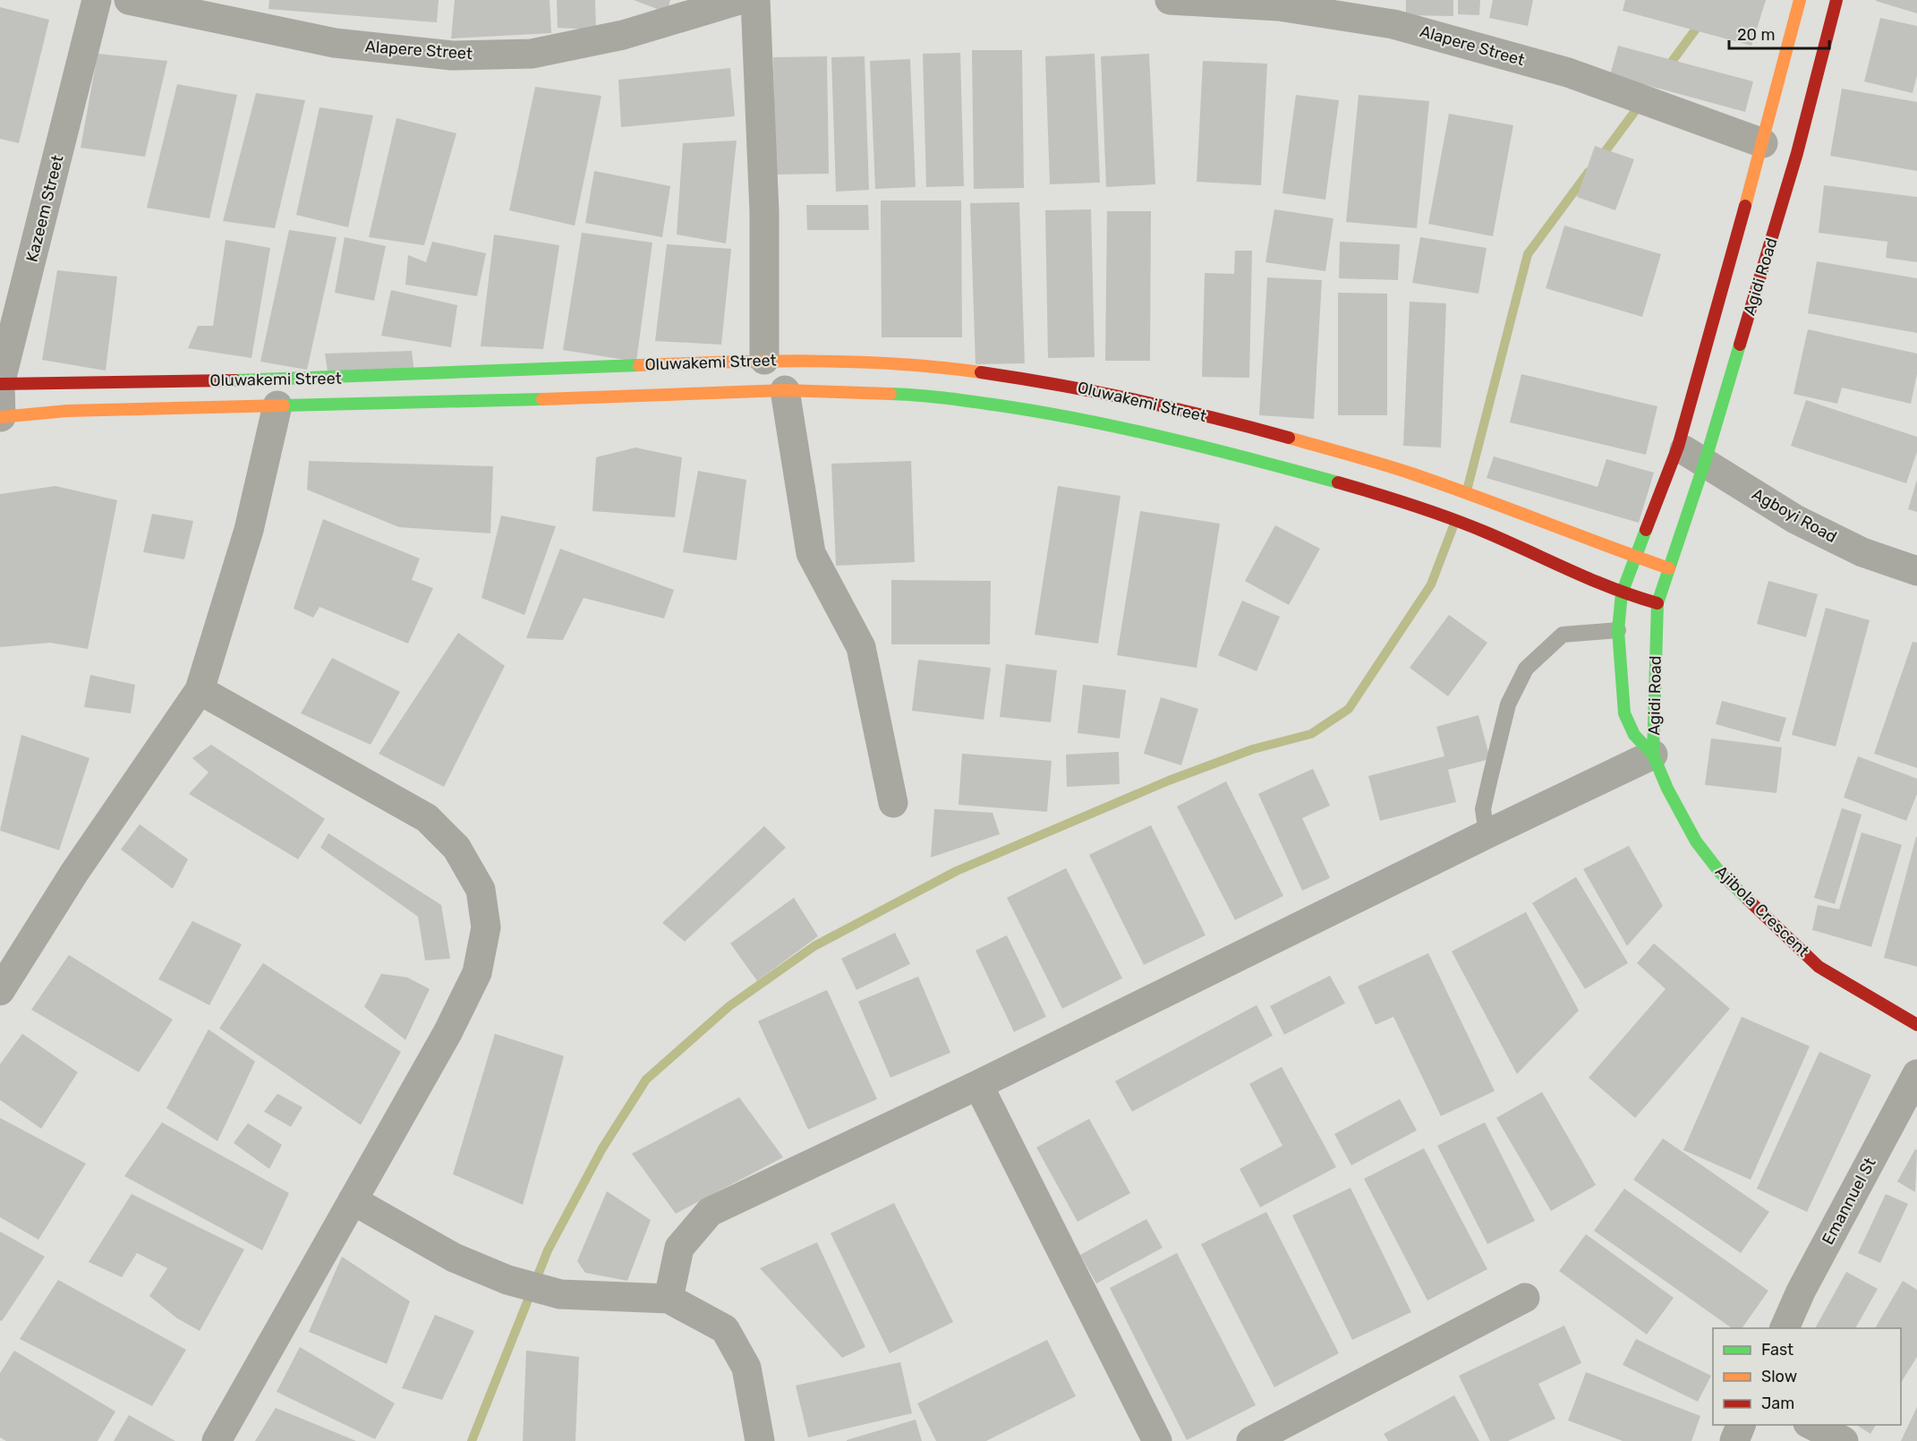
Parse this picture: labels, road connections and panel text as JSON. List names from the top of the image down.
{
  "streets": {
    "street": [
      "Alapere Street",
      "Kazeem Street",
      "Agidi Road",
      "Oluwakemi Street",
      "Agboyi Road",
      "Ajibola Crescent",
      "Emannuel St"
    ]
  },
  "crossings": [
    ["Alapere Street", "Agidi Road"],
    ["Kazeem Street", "Oluwakemi Street"],
    ["Agidi Road", "Oluwakemi Street"],
    ["Agidi Road", "Agboyi Road"],
    ["Agidi Road", "Ajibola Crescent"]
  ],
  "legend": ["Fast", "Slow", "Jam"],
  "scale_bar": "20 m"
}
